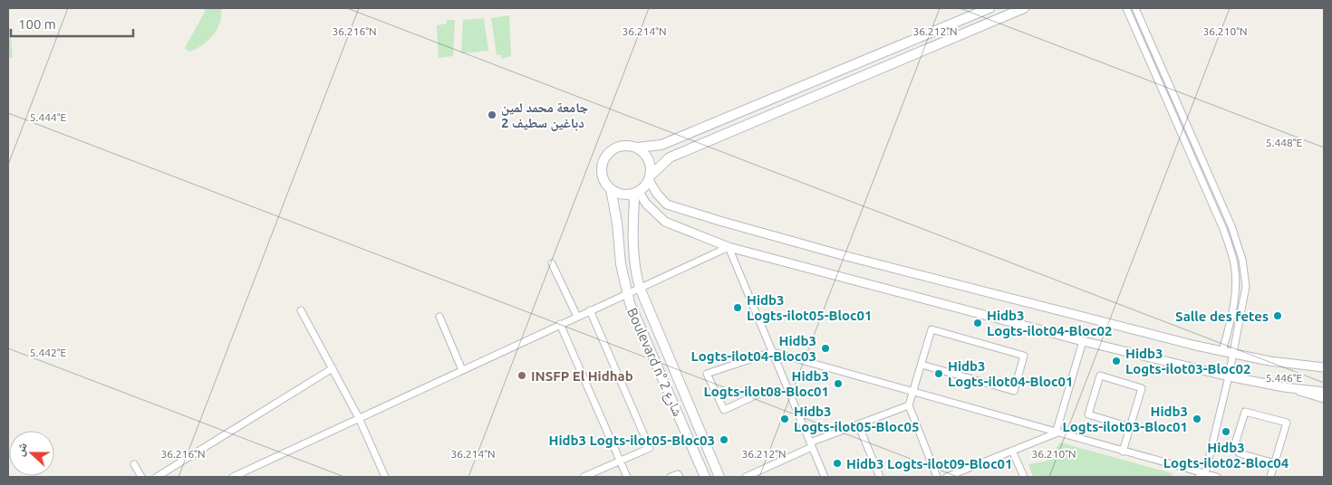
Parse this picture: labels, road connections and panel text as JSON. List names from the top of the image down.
{
  "streets": {
    "main road": ["Boulevard n° شارع 2"]
  },
  "places": [
    "جامعة محمد لمين دباغين سطيف 2",
    "Hidb3 Logts-ilot05-Bloc01",
    "Salle des fetes",
    "Hidb3 Logts-ilot04-Bloc02",
    "Hidb3 Logts-ilot04-Bloc03",
    "Hidb3 Logts-ilot03-Bloc02",
    "Hidb3 Logts-ilot04-Bloc01",
    "INSFP El Hidhab",
    "Hidb3 Logts-ilot08-Bloc01",
    "Hidb3 Logts-ilot05-Bloc05",
    "Hidb3 Logts-ilot03-Bloc01",
    "Hidb3 Logts-ilot02-Bloc04",
    "Hidb3 Logts-ilot05-Bloc03",
    "Hidb3 Logts-ilot09-Bloc01"
  ],
  "scale_bar": "100 m",
  "north": "left",
  "coordinates": [
    "36.216°N",
    "36.214°N",
    "36.212°N",
    "36.210°N",
    "5.444°E",
    "5.448°E",
    "5.442°E",
    "5.446°E"
  ]
}
